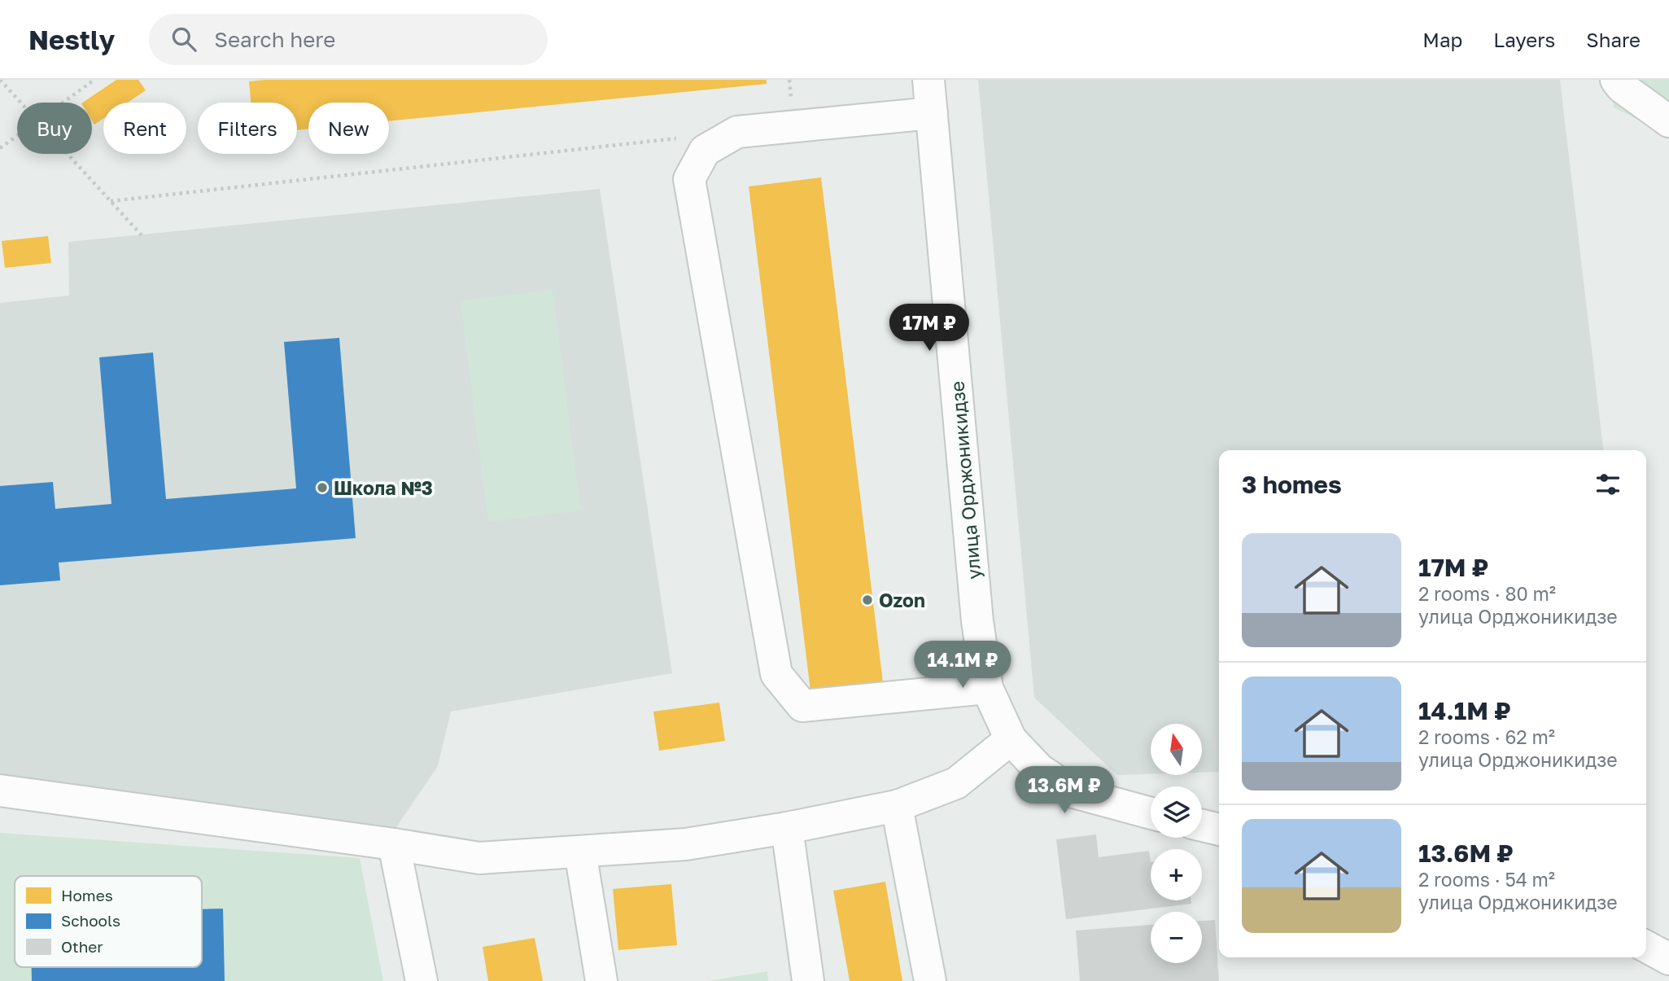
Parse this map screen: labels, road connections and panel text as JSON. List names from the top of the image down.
{
  "streets": {
    "street": ["улица Орджоникидзе"]
  },
  "places": ["Школа №3", "Ozon"],
  "legend": ["Homes", "Schools", "Other"],
  "north": "top",
  "page": {
    "header": "Nestly",
    "search": "Search here",
    "nav": ["Map", "Layers", "Share"],
    "chip": [
      "Buy",
      "Rent",
      "Filters",
      "New"
    ],
    "price": ["17M ₽", "14.1M ₽", "13.6M ₽"],
    "heading": "3 homes",
    "list": [
      {
        "name": "17M ₽",
        "note": "2 rooms · 80 m² · улица Орджоникидзе"
      },
      {
        "name": "14.1M ₽",
        "note": "2 rooms · 62 m² · улица Орджоникидзе"
      },
      {
        "name": "13.6M ₽",
        "note": "2 rooms · 54 m² · улица Орджоникидзе"
      }
    ],
    "map_buttons": ["+", "−"]
  }
}
